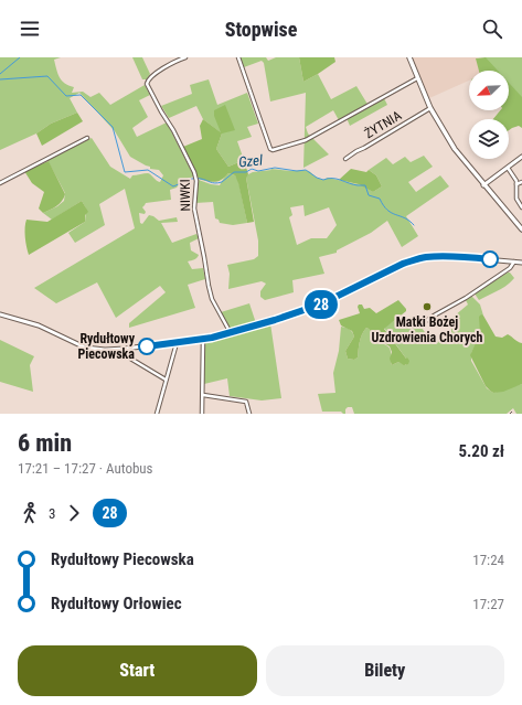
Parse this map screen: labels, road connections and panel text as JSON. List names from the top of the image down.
{
  "streets": {
    "street": ["ŻYTNIA", "NIWKI"]
  },
  "water": ["Gzel"],
  "places": ["Matki Bożej Uzdrowienia Chorych", "Rydułtowy Piecowska"],
  "lines": ["bus line 28"],
  "north": "bottom left",
  "page": {
    "header": "Stopwise",
    "on_map": "28",
    "heading": ["6 min", "17:21 – 17:27 · Autobus", "5.20 zł"],
    "legs": ["3", "28"],
    "list": [
      {
        "name": "Rydułtowy Piecowska",
        "value": "17:24"
      },
      {
        "name": "Rydułtowy Orłowiec",
        "value": "17:27"
      }
    ],
    "buttons": ["Start", "Bilety"]
  }
}
